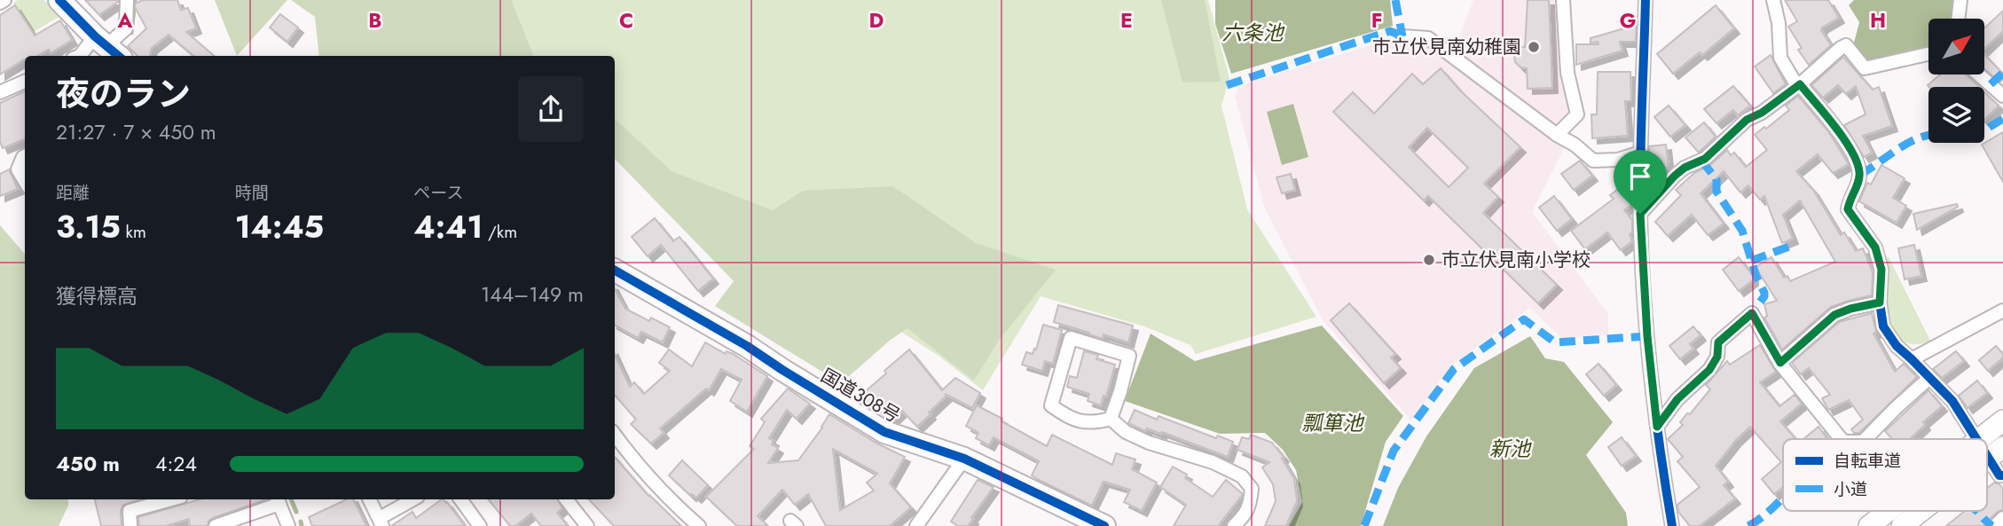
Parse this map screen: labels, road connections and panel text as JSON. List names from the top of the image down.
{
  "streets": {
    "highway": ["国道308号"]
  },
  "water": ["六条池", "瓢箪池", "新池"],
  "places": ["市立伏見南幼稚園", "市立伏見南小学校"],
  "legend": ["自転車道", "小道"],
  "north": "top right",
  "page": {
    "heading": ["夜のラン", "21:27 · 7 × 450 m"],
    "stats": [
      ["距離", "3.15 km"],
      ["時間", "14:45"],
      ["ペース", "4:41 /km"]
    ],
    "chart": ["獲得標高", "144–149 m"],
    "list": [
      {
        "name": "450 m",
        "note": "4:24"
      }
    ]
  },
  "grid": {
    "columns": [
      "A",
      "B",
      "C",
      "D",
      "E",
      "F",
      "G",
      "H"
    ]
  }
}
